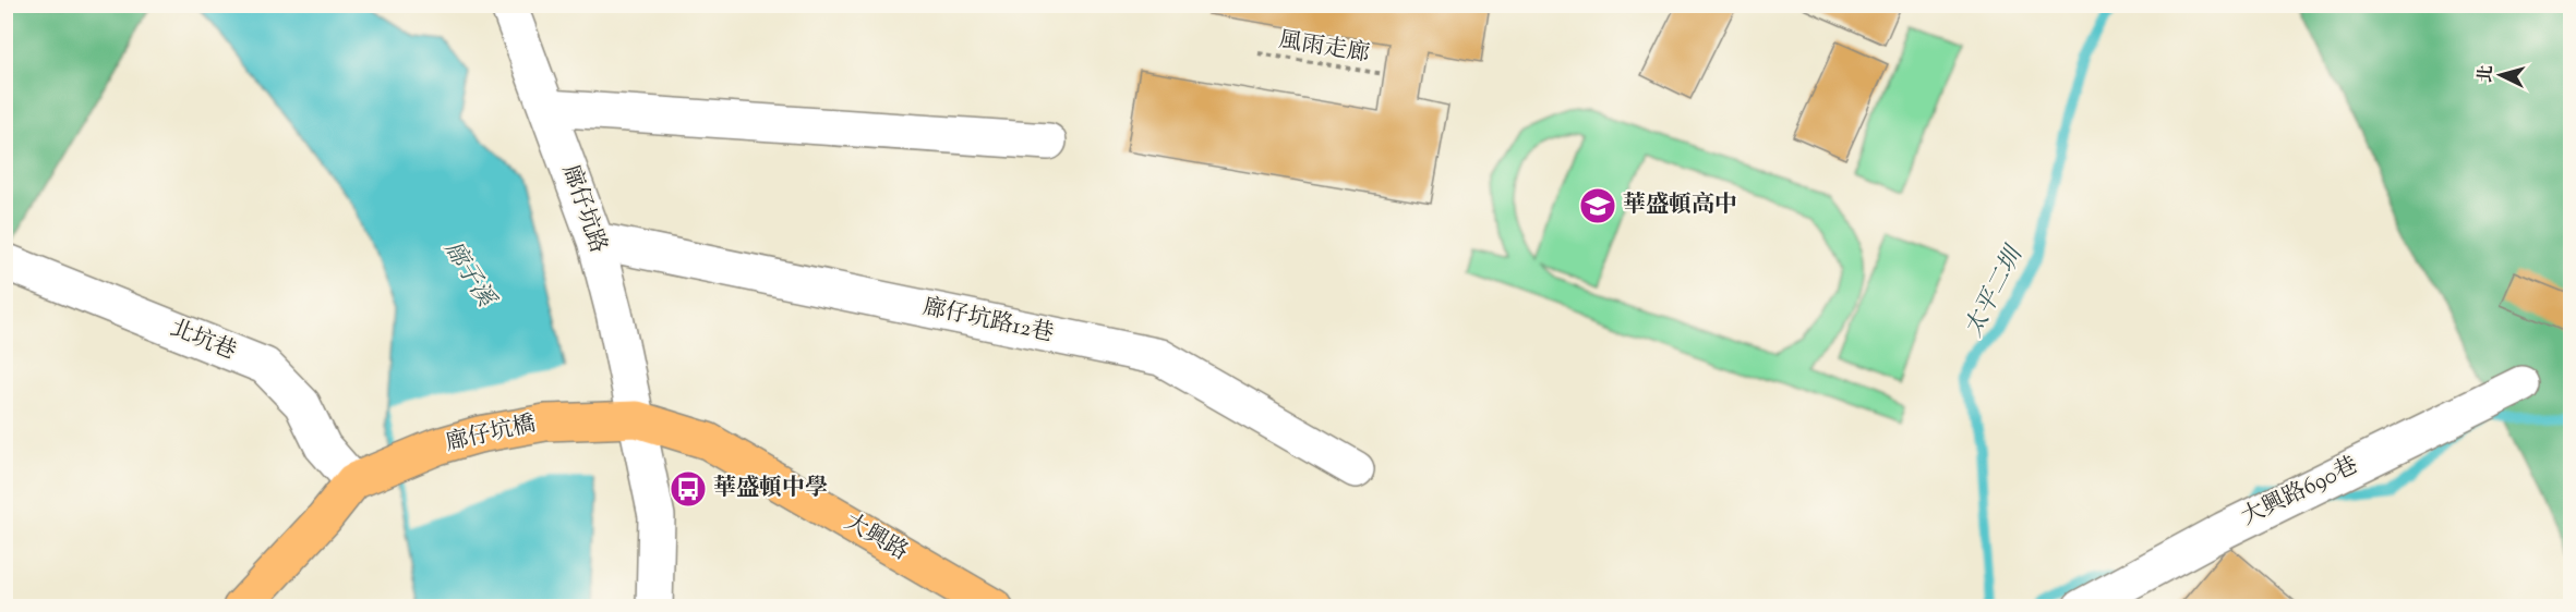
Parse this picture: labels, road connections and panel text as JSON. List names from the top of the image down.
{
  "streets": {
    "main road": ["廍仔坑橋", "大興路"],
    "street": [
      "廍仔坑路",
      "廍仔坑路12巷",
      "北坑巷",
      "大興路690巷"
    ],
    "path": ["風雨走廊"]
  },
  "crossings": [
    ["廍仔坑路", "廍仔坑路12巷"],
    ["廍仔坑路", "廍仔坑橋"],
    ["廍仔坑路", "大興路"],
    ["北坑巷", "廍仔坑橋"],
    ["廍仔坑橋", "大興路"]
  ],
  "water": ["廍子溪", "太平二圳"],
  "places": {
    "school or university": ["華盛頓高中"],
    "bus stop": ["華盛頓中學"]
  },
  "north": "left"
}
